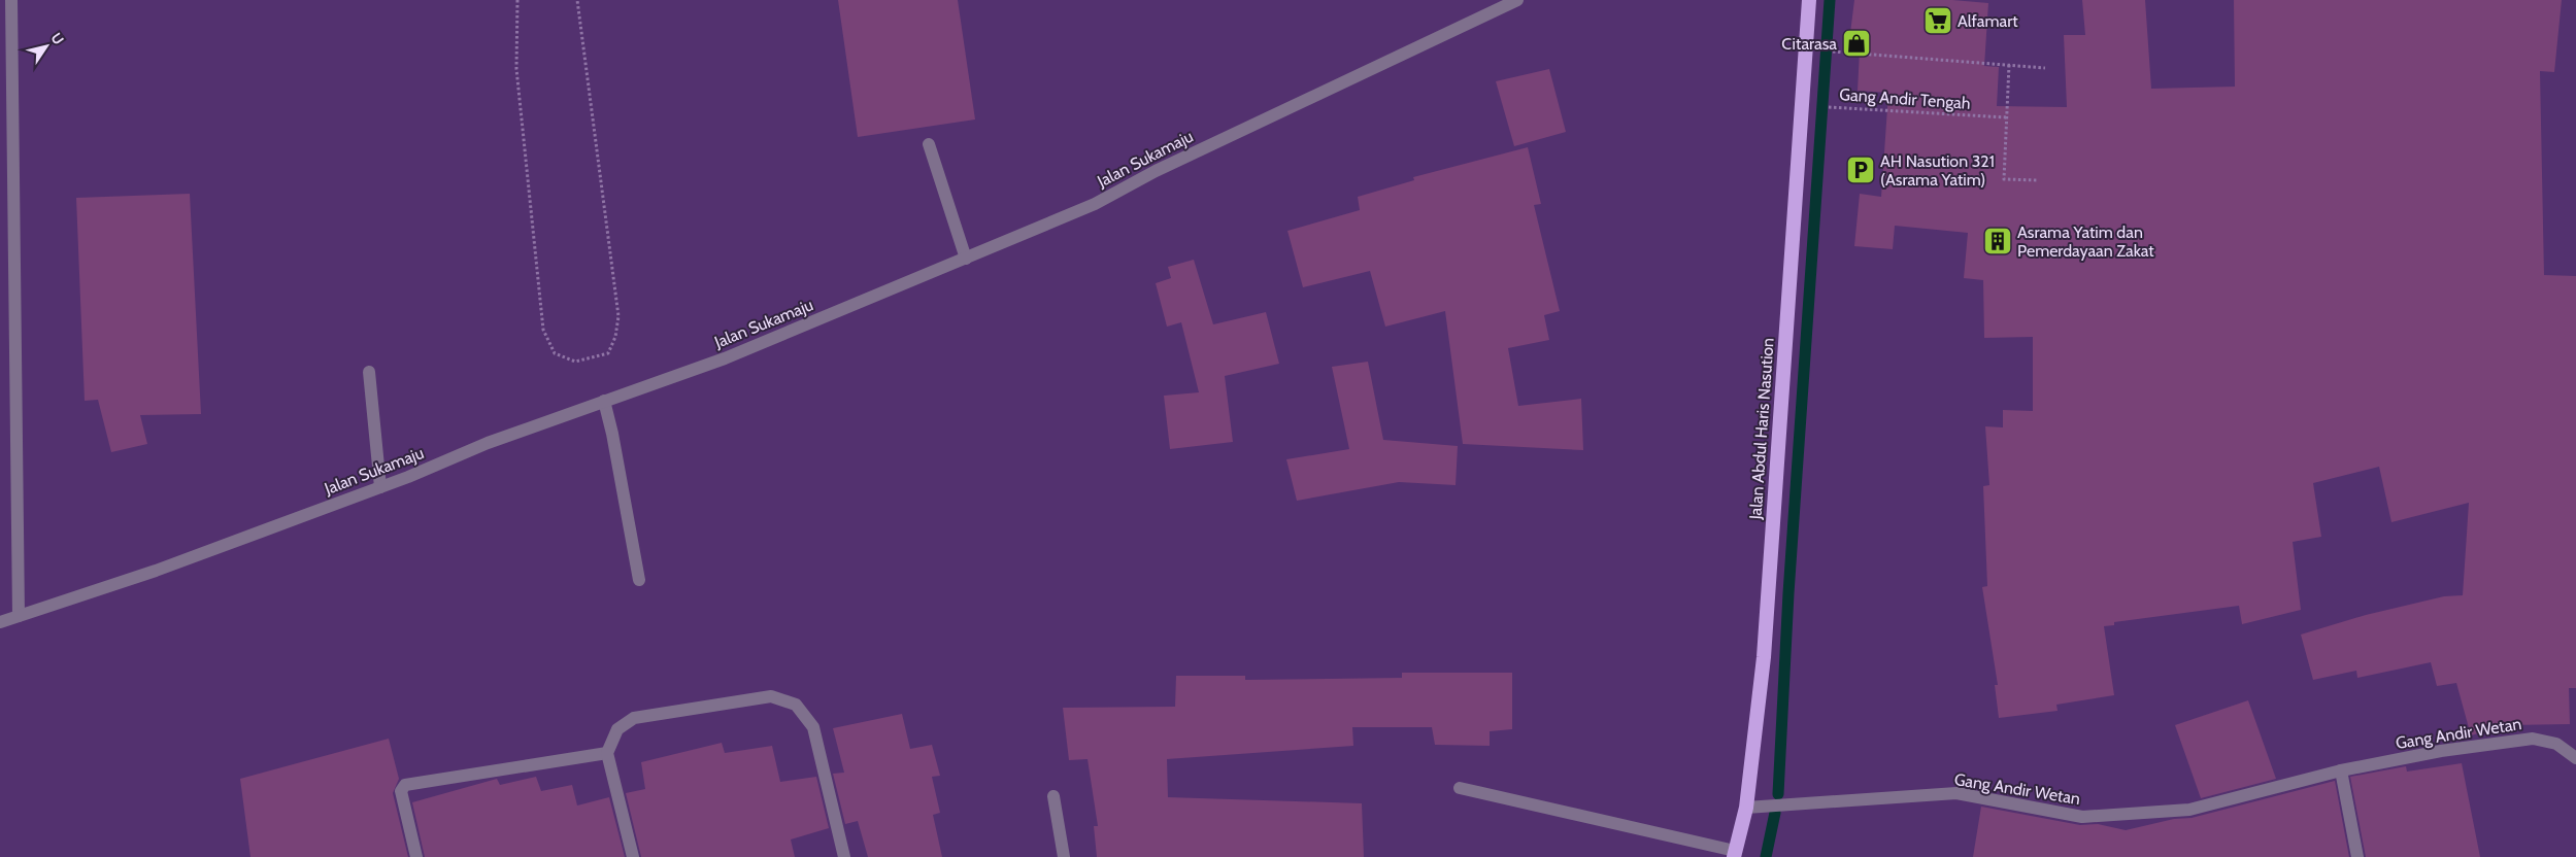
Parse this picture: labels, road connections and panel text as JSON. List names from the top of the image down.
{
  "streets": {
    "highway": ["Jalan Abdul Haris Nasution"],
    "street": ["Jalan Sukamaju", "Gang Andir Wetan"],
    "path": ["Gang Andir Tengah"]
  },
  "crossings": [
    ["Gang Andir Tengah", "Jalan Abdul Haris Nasution"],
    ["Jalan Abdul Haris Nasution", "Gang Andir Wetan"]
  ],
  "places": {
    "supermarket": ["Alfamart"],
    "shop": ["Citarasa"],
    "parking": ["AH Nasution 321 (Asrama Yatim)"],
    "building": ["Asrama Yatim dan Pemerdayaan Zakat"]
  },
  "north": "top right"
}
